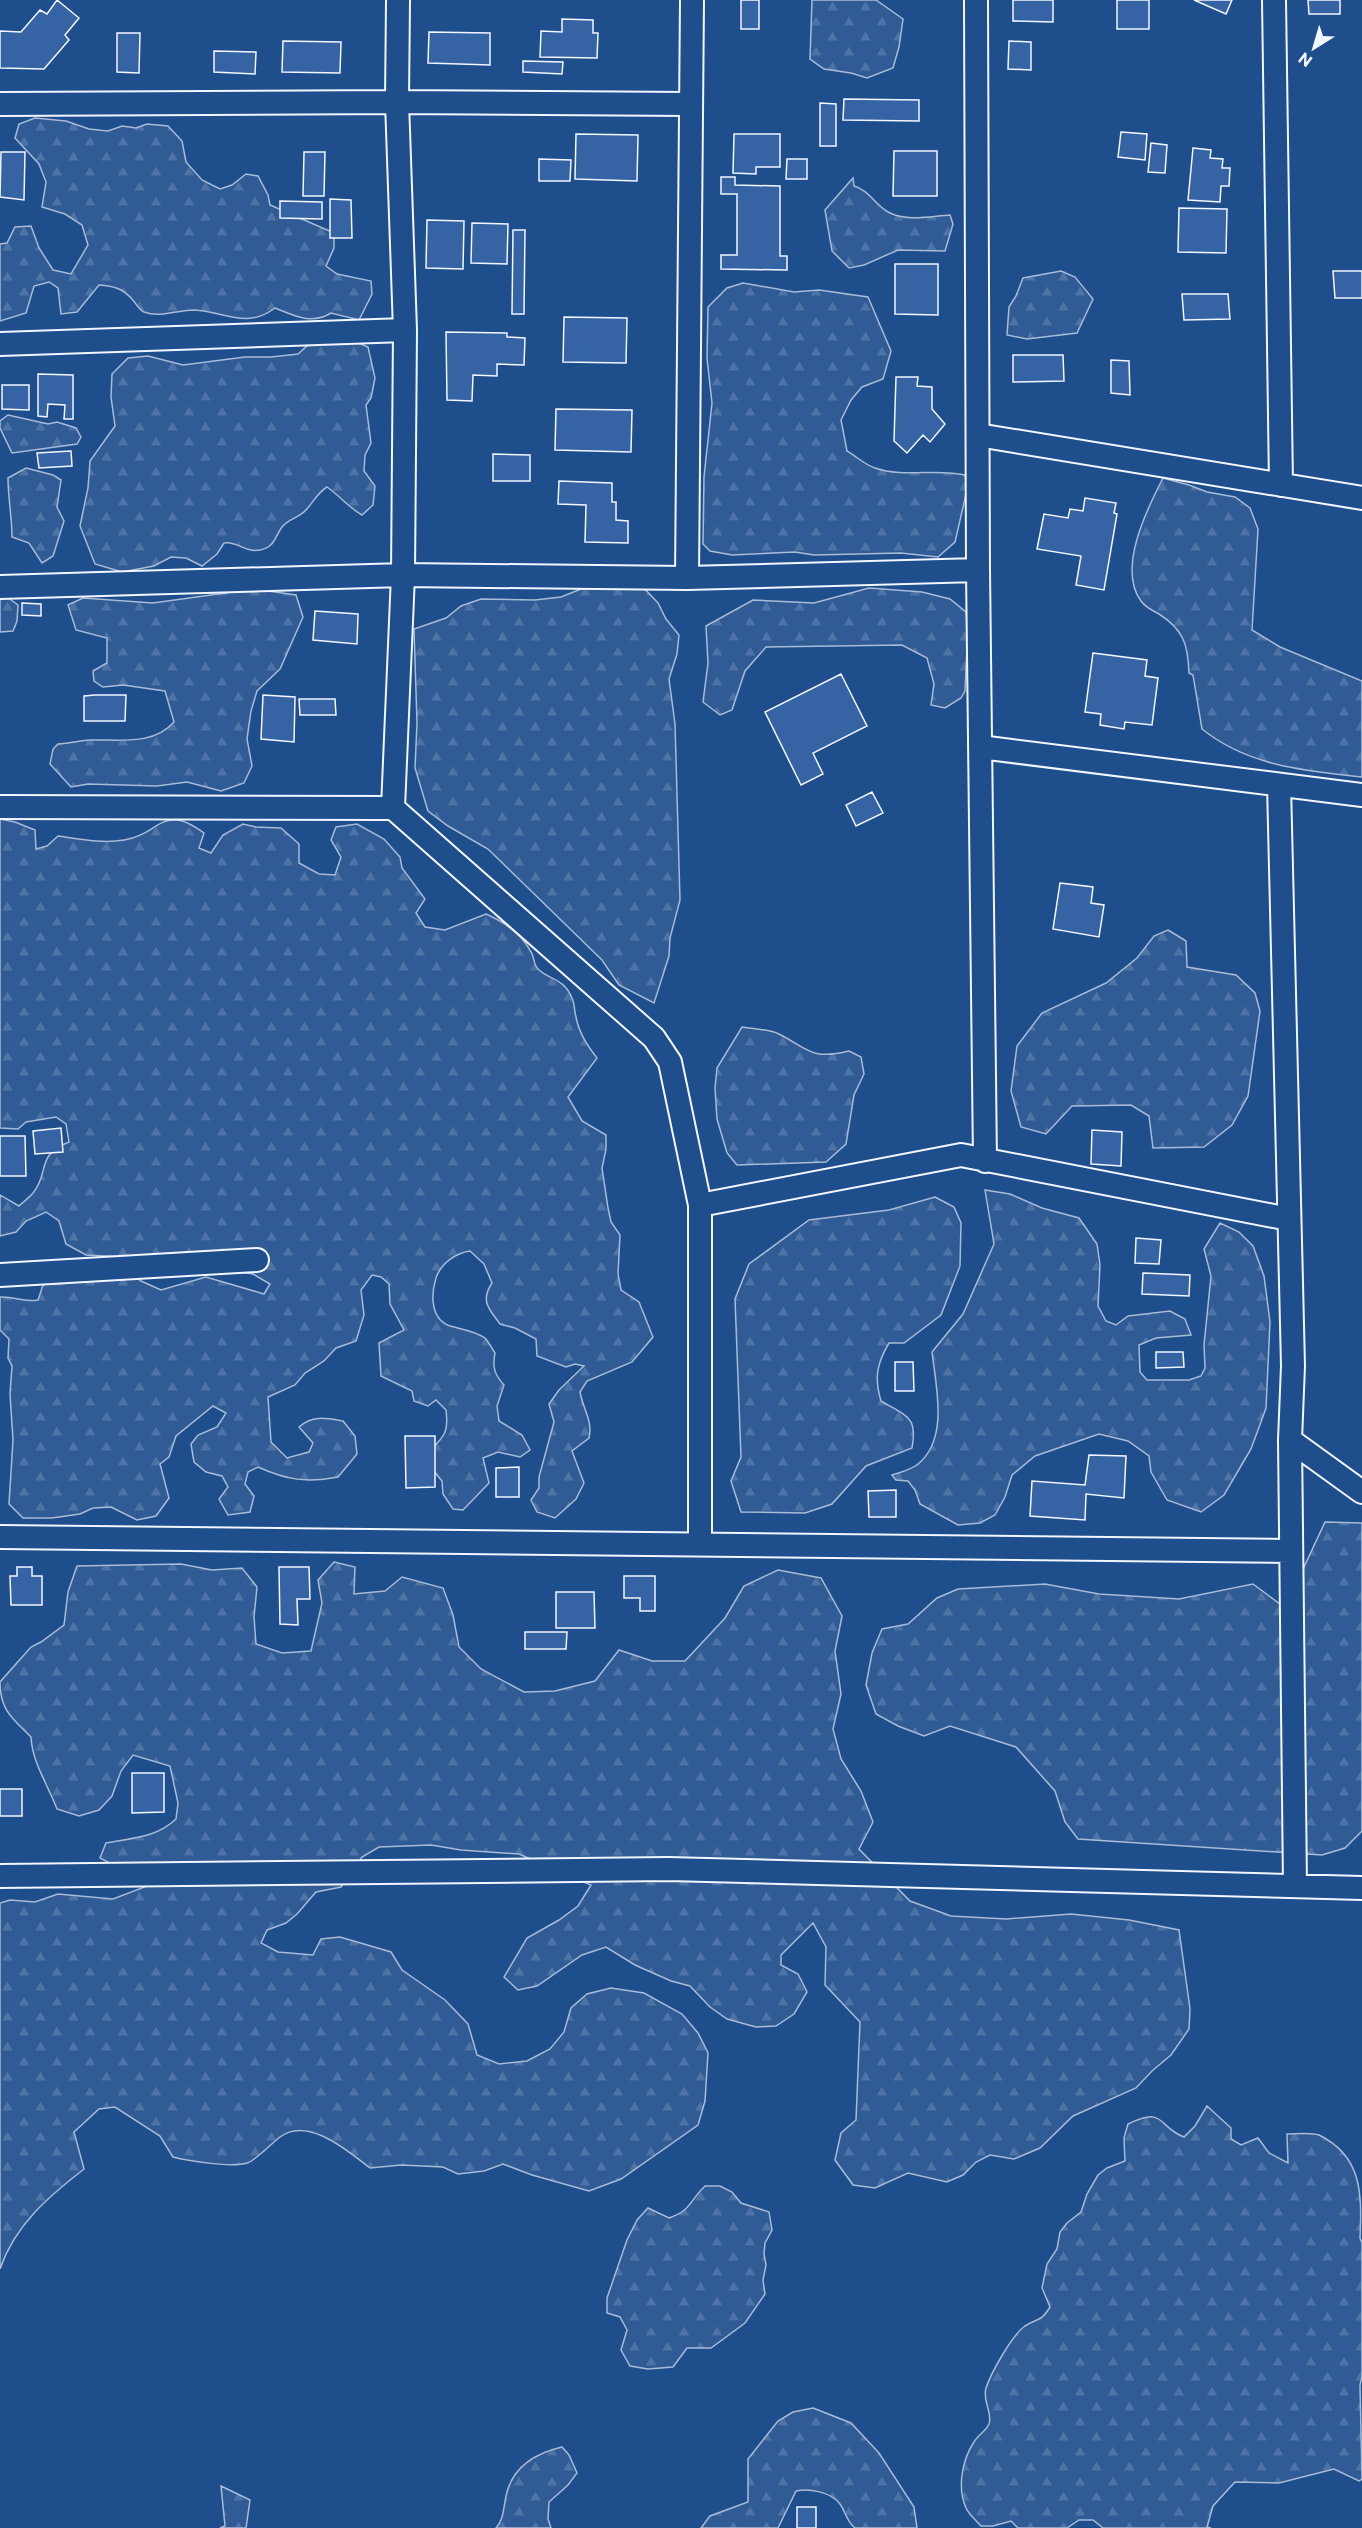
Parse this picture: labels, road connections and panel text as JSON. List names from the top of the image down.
{
  "north": "bottom left"
}
